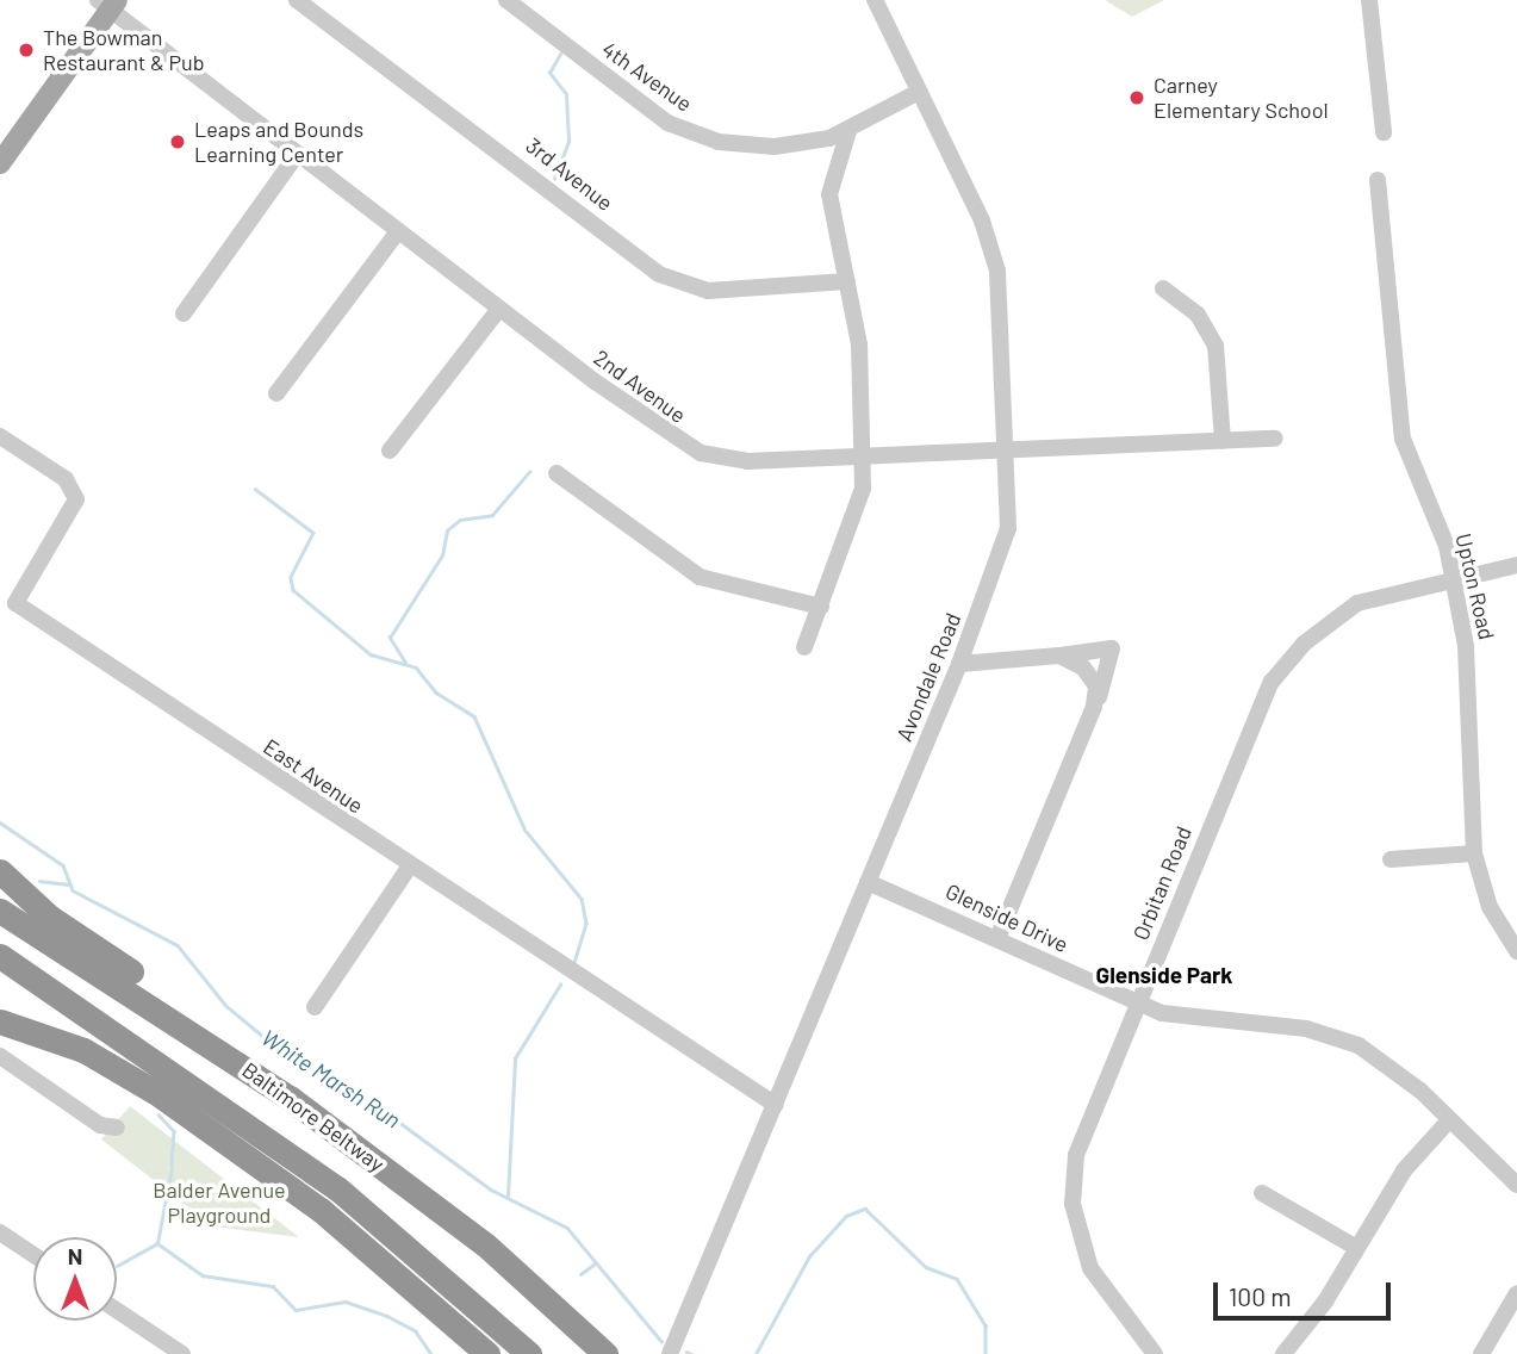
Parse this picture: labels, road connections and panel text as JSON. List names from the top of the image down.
{
  "streets": {
    "highway": ["Baltimore Beltway"],
    "street": [
      "4th Avenue",
      "3rd Avenue",
      "2nd Avenue",
      "Upton Road",
      "Avondale Road",
      "East Avenue",
      "Orbitan Road",
      "Glenside Drive"
    ]
  },
  "crossings": [
    ["4th Avenue", "Avondale Road"],
    ["2nd Avenue", "Avondale Road"],
    ["Upton Road", "Orbitan Road"],
    ["Avondale Road", "East Avenue"],
    ["Avondale Road", "Glenside Drive"],
    ["Orbitan Road", "Glenside Drive"]
  ],
  "districts": ["Glenside Park"],
  "water": ["White Marsh Run"],
  "parks": ["Balder Avenue Playground"],
  "places": ["The Bowman Restaurant & Pub", "Carney Elementary School", "Leaps and Bounds Learning Center"],
  "scale_bar": "100 m",
  "north": "top"
}
